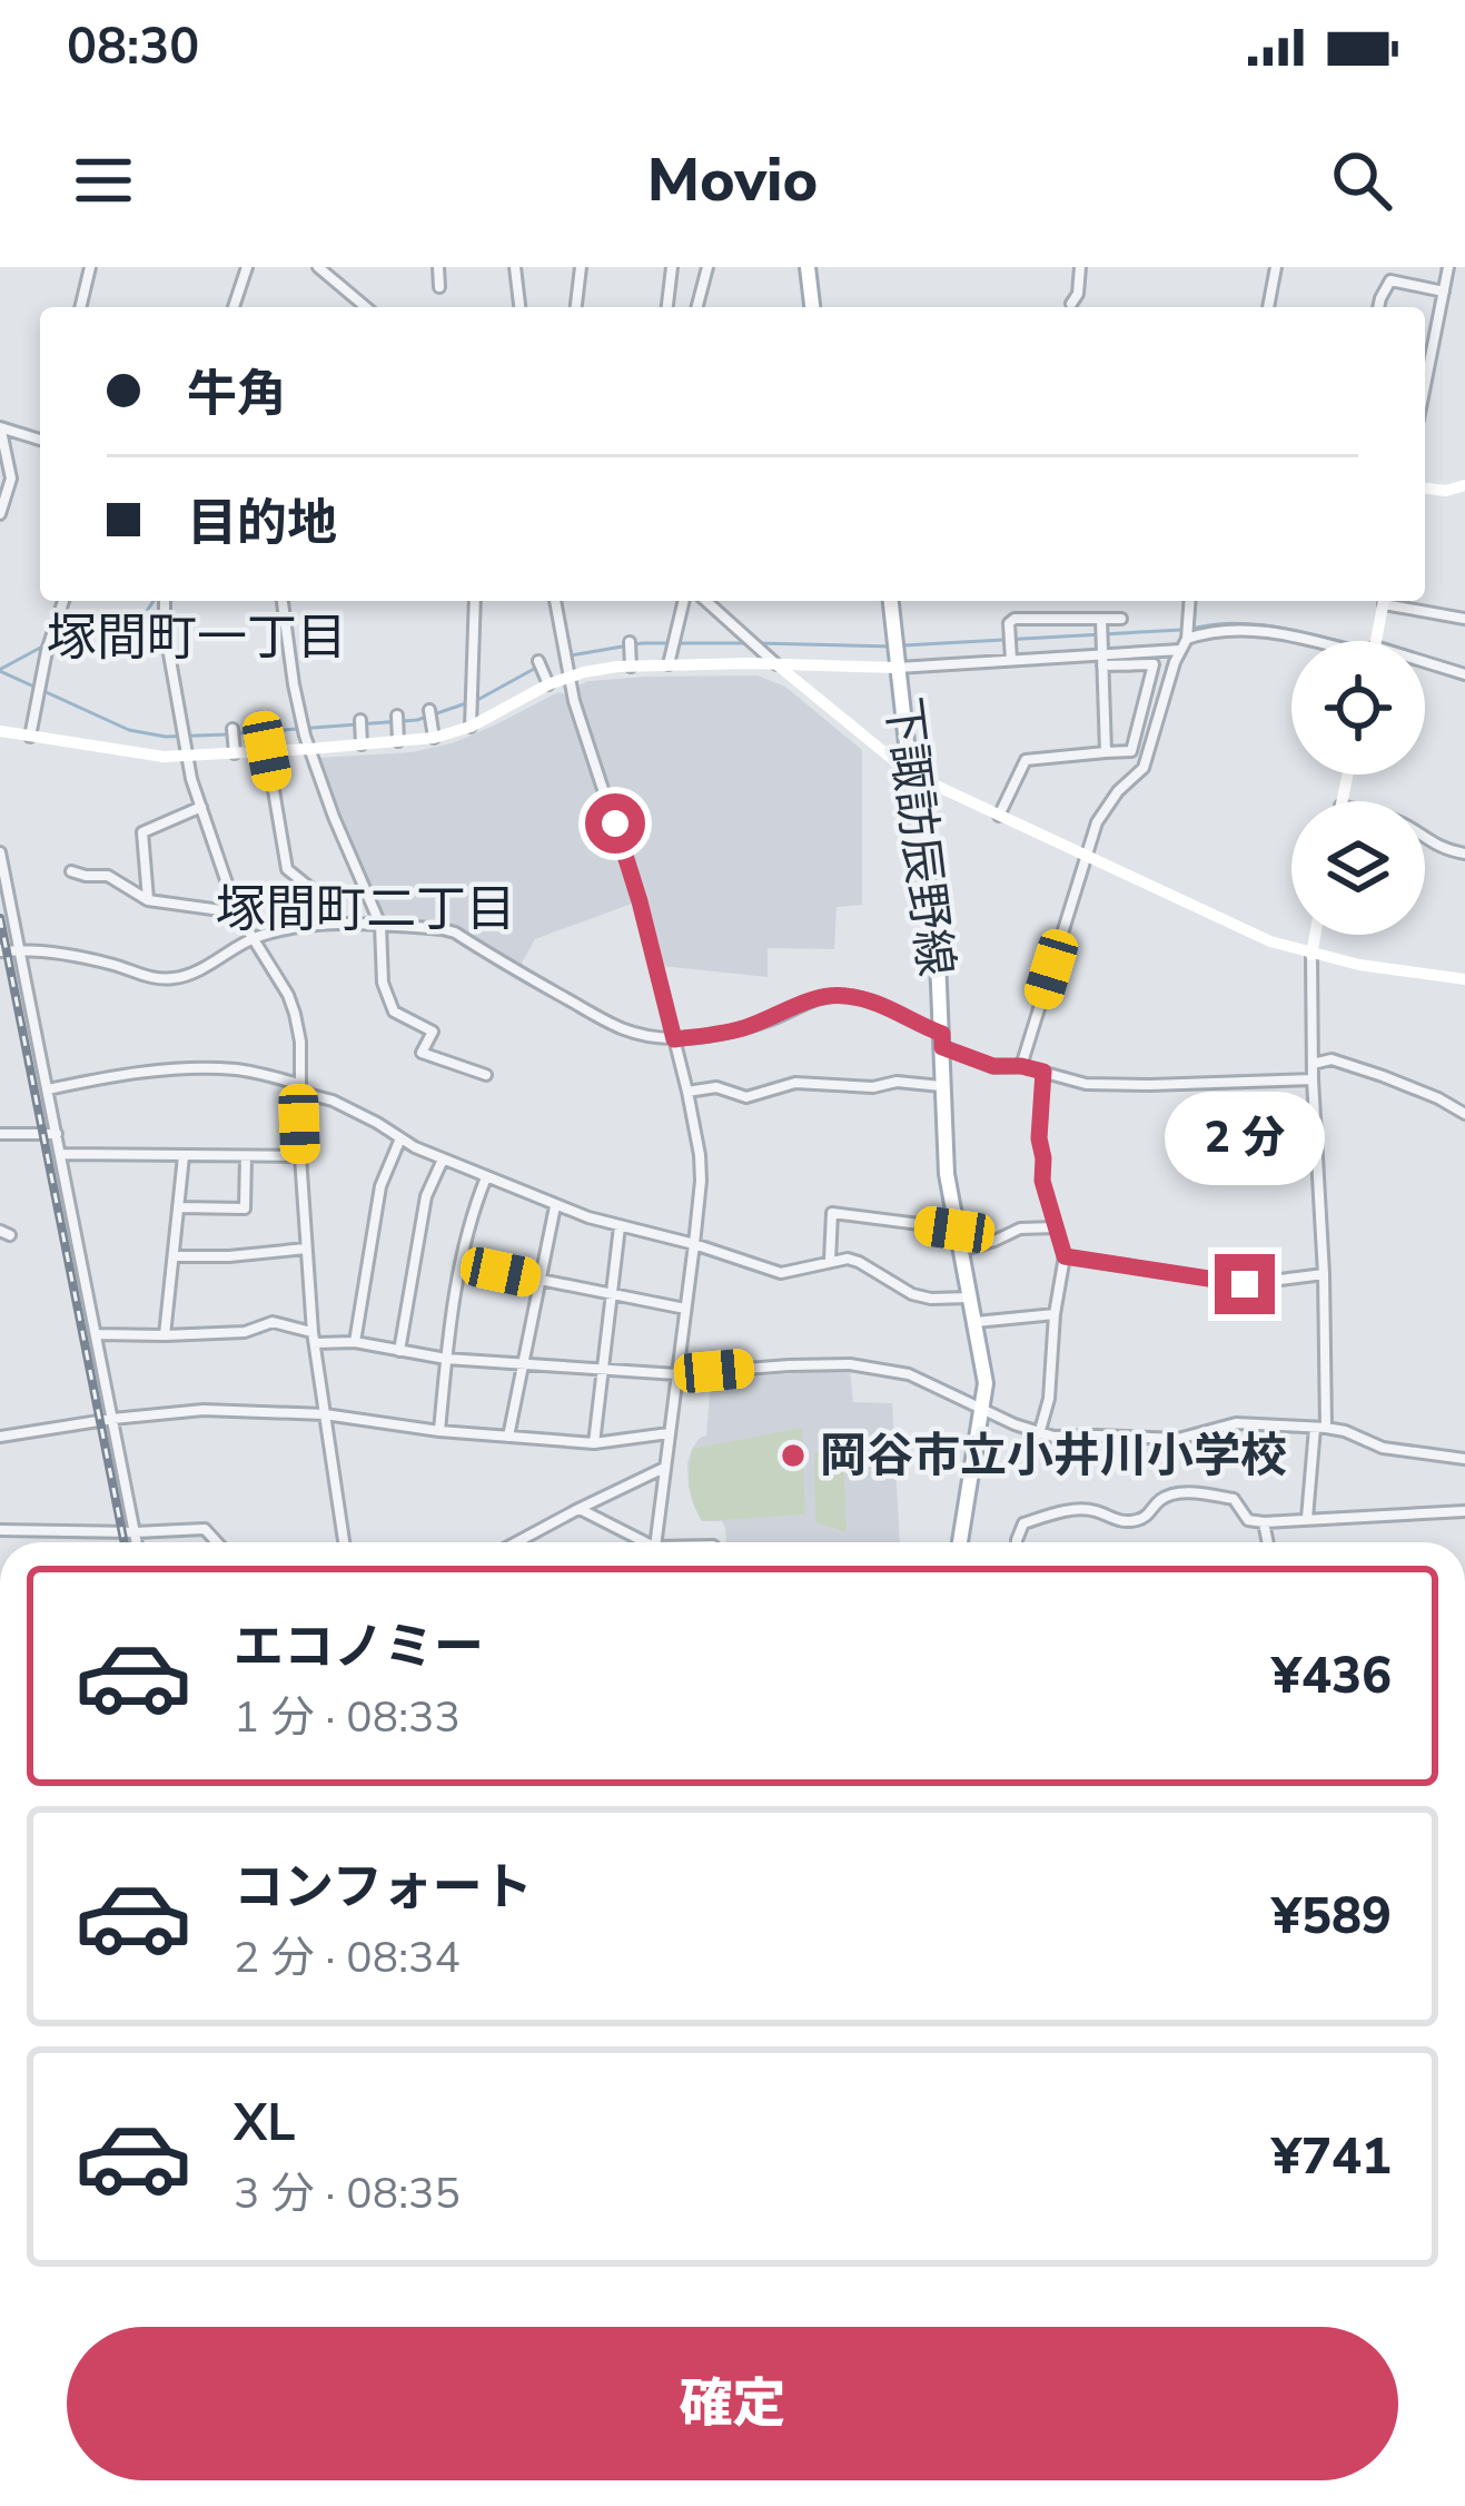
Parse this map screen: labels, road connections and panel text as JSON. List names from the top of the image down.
{
  "streets": {
    "main road": ["下諏訪辰野線"]
  },
  "districts": ["塚間町一丁目", "塚間町二丁目"],
  "places": ["岡谷市立小井川小学校"],
  "page": {
    "status": "08:30",
    "header": "Movio",
    "banner": ["牛角", "目的地"],
    "bubble": "2 分",
    "list": [
      {
        "name": "エコノミー",
        "note": "1 分 · 08:33",
        "value": "¥436"
      },
      {
        "name": "コンフォート",
        "note": "2 分 · 08:34",
        "value": "¥589"
      },
      {
        "name": "XL",
        "note": "3 分 · 08:35",
        "value": "¥741"
      }
    ],
    "buttons": "確定"
  }
}
